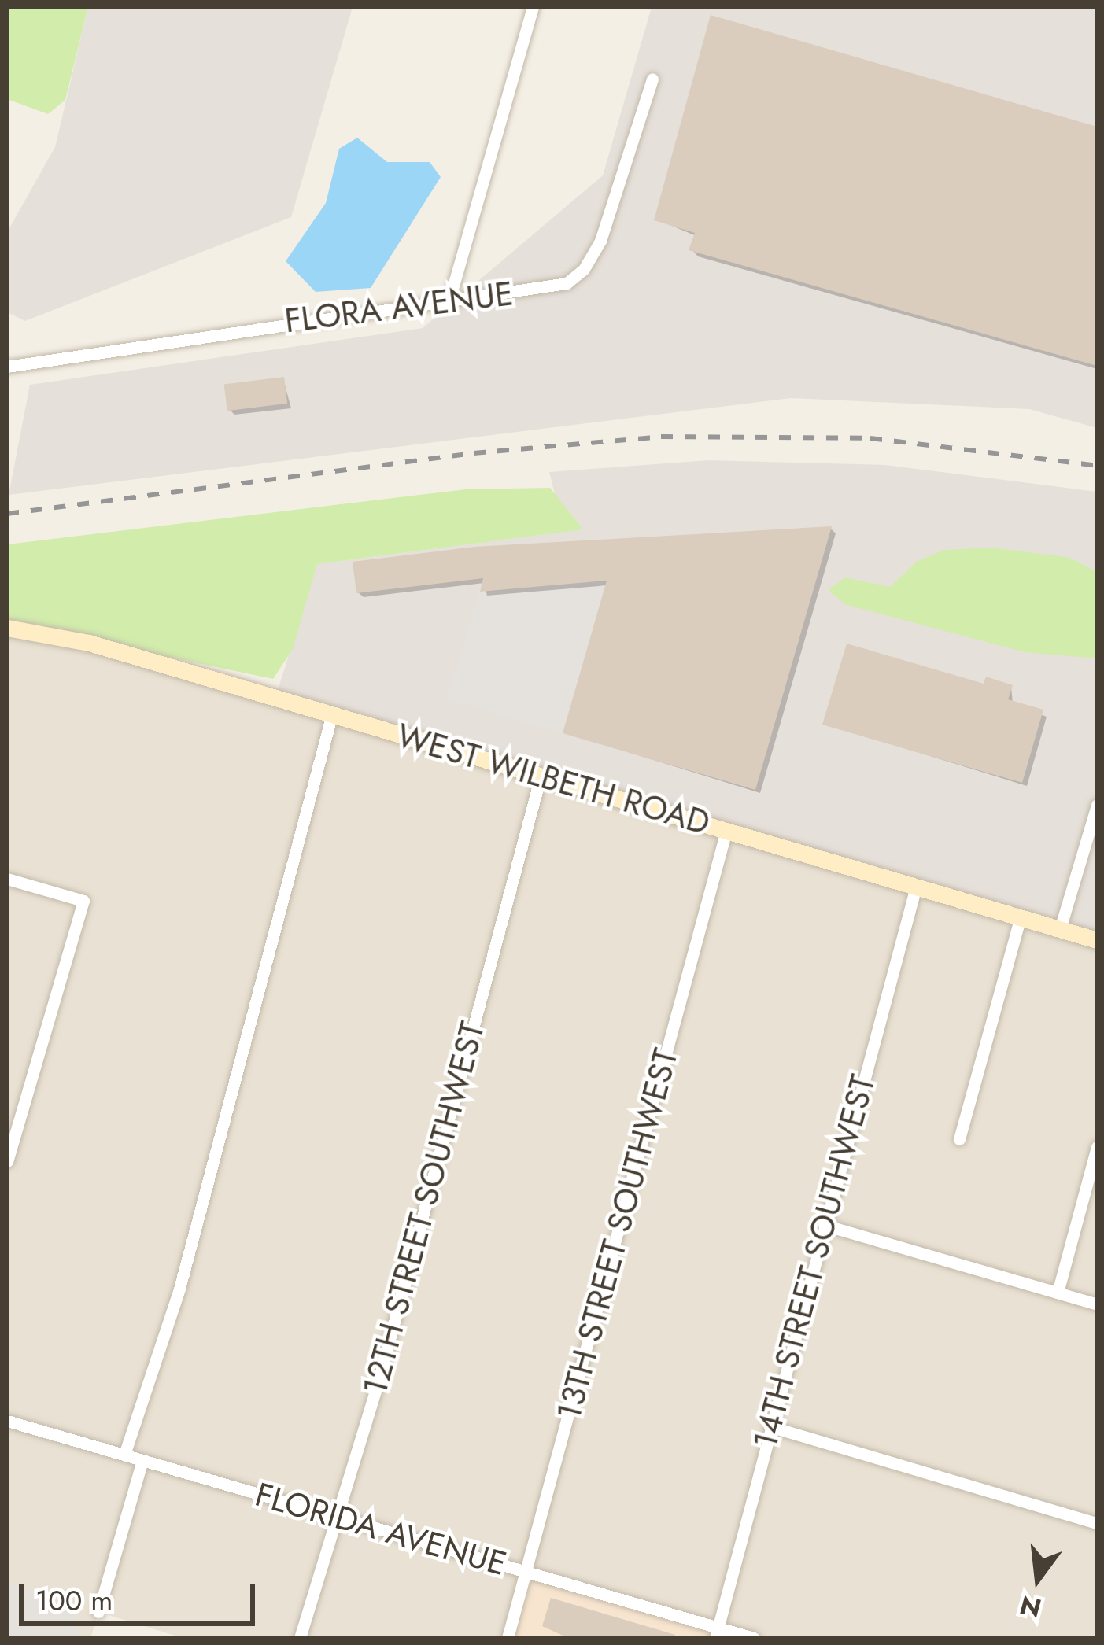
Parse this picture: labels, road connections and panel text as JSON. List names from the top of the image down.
{
  "streets": {
    "main road": ["WEST WILBETH ROAD"],
    "street": [
      "FLORA AVENUE",
      "12TH STREET SOUTHWEST",
      "13TH STREET SOUTHWEST",
      "14TH STREET SOUTHWEST",
      "FLORIDA AVENUE"
    ]
  },
  "crossings": [
    ["WEST WILBETH ROAD", "12TH STREET SOUTHWEST"],
    ["WEST WILBETH ROAD", "13TH STREET SOUTHWEST"],
    ["WEST WILBETH ROAD", "14TH STREET SOUTHWEST"],
    ["12TH STREET SOUTHWEST", "FLORIDA AVENUE"],
    ["13TH STREET SOUTHWEST", "FLORIDA AVENUE"],
    ["14TH STREET SOUTHWEST", "FLORIDA AVENUE"]
  ],
  "scale_bar": "100 m",
  "north": "bottom"
}
